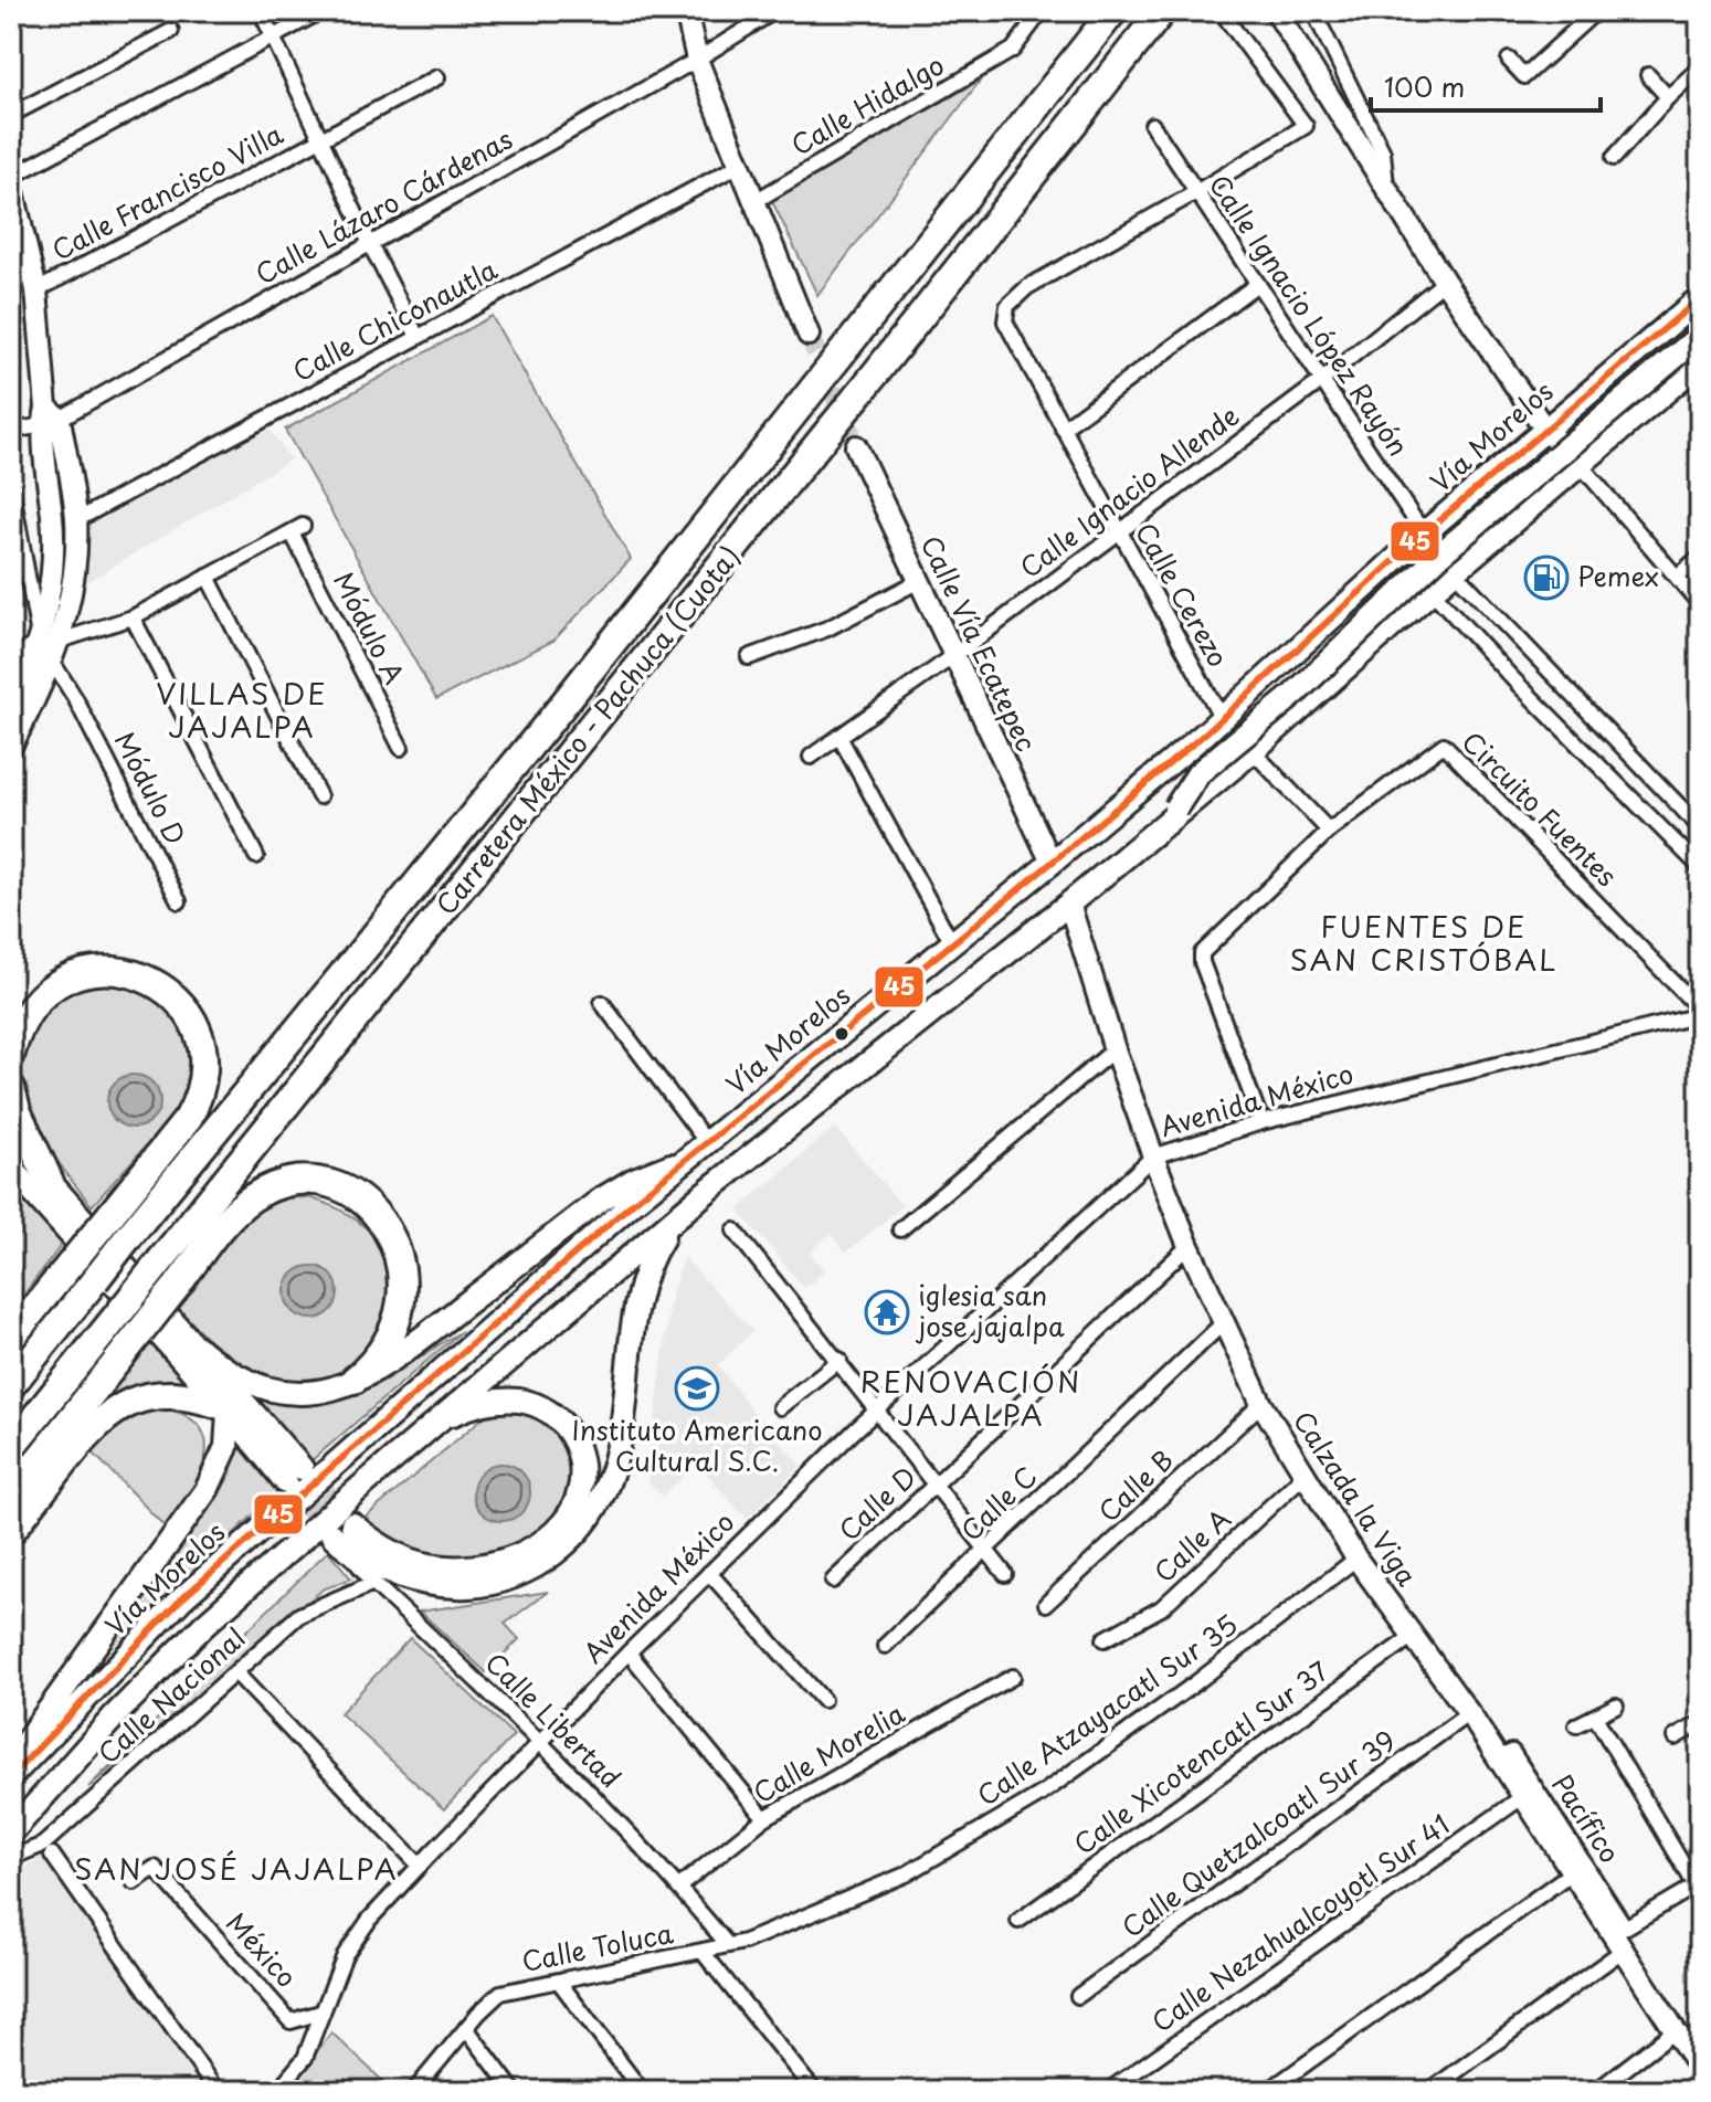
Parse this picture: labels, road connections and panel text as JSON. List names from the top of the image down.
{
  "streets": {
    "highway": ["Carretera México - Pachuca (Cuota)"],
    "main road": ["Vía Morelos", "Calle Vía Ecatepec", "Calzada la Viga"],
    "street": [
      "Calle Hidalgo",
      "Calle Francisco Villa",
      "Calle Lázaro Cárdenas",
      "Calle Ignacio López Rayón",
      "Calle Chiconautla",
      "Calle Ignacio Allende",
      "Calle Cerezo",
      "Módulo A",
      "Módulo D",
      "Circuito Fuentes",
      "Avenida México",
      "Calle B",
      "Calle D",
      "Calle C",
      "Calle A",
      "Calle Nacional",
      "Calle Atzayacatl Sur 35",
      "Calle Libertad",
      "Calle Morelia",
      "Calle Xicotencatl Sur 37",
      "Pacífico",
      "Calle Quetzalcoatl Sur 39",
      "Calle Nezahualcoyotl Sur 41",
      "Calle Toluca",
      "México"
    ]
  },
  "crossings": [
    ["Calle Ignacio López Rayón", "Vía Morelos"],
    ["Calle Ignacio López Rayón", "Calle Ignacio Allende"],
    ["Calle Ignacio López Rayón", "Calle Cerezo"],
    ["Vía Morelos", "Calle Cerezo"],
    ["Vía Morelos", "Calle Vía Ecatepec"],
    ["Calle Ignacio Allende", "Calle Cerezo"],
    ["Calle Ignacio Allende", "Calle Vía Ecatepec"],
    ["Circuito Fuentes", "Avenida México"],
    ["Avenida México", "Calzada la Viga"],
    ["Avenida México", "Calle Libertad"],
    ["Avenida México", "México"],
    ["Calle B", "Calzada la Viga"],
    ["Calzada la Viga", "Calle D"],
    ["Calzada la Viga", "Calle C"],
    ["Calzada la Viga", "Calle A"],
    ["Calzada la Viga", "Calle Atzayacatl Sur 35"],
    ["Calzada la Viga", "Calle Xicotencatl Sur 37"],
    ["Calzada la Viga", "Pacífico"],
    ["Calzada la Viga", "Calle Quetzalcoatl Sur 39"],
    ["Calzada la Viga", "Calle Nezahualcoyotl Sur 41"],
    ["Calle Nacional", "Calle Libertad"],
    ["Calle Atzayacatl Sur 35", "Calle Libertad"],
    ["Calle Atzayacatl Sur 35", "Calle Toluca"],
    ["Calle Libertad", "Calle Morelia"],
    ["Calle Libertad", "Calle Toluca"]
  ],
  "districts": [
    "VILLAS DE JAJALPA",
    "FUENTES DE SAN CRISTÓBAL",
    "RENOVACIÓN JAJALPA",
    "SAN JOSÉ JAJALPA"
  ],
  "places": {
    "fuel station": ["Pemex"],
    "temple": ["iglesia san jose jajalpa"],
    "school or university": ["Instituto Americano Cultural S.C."]
  },
  "lines": ["transit line 45"],
  "scale_bar": "100 m"
}
